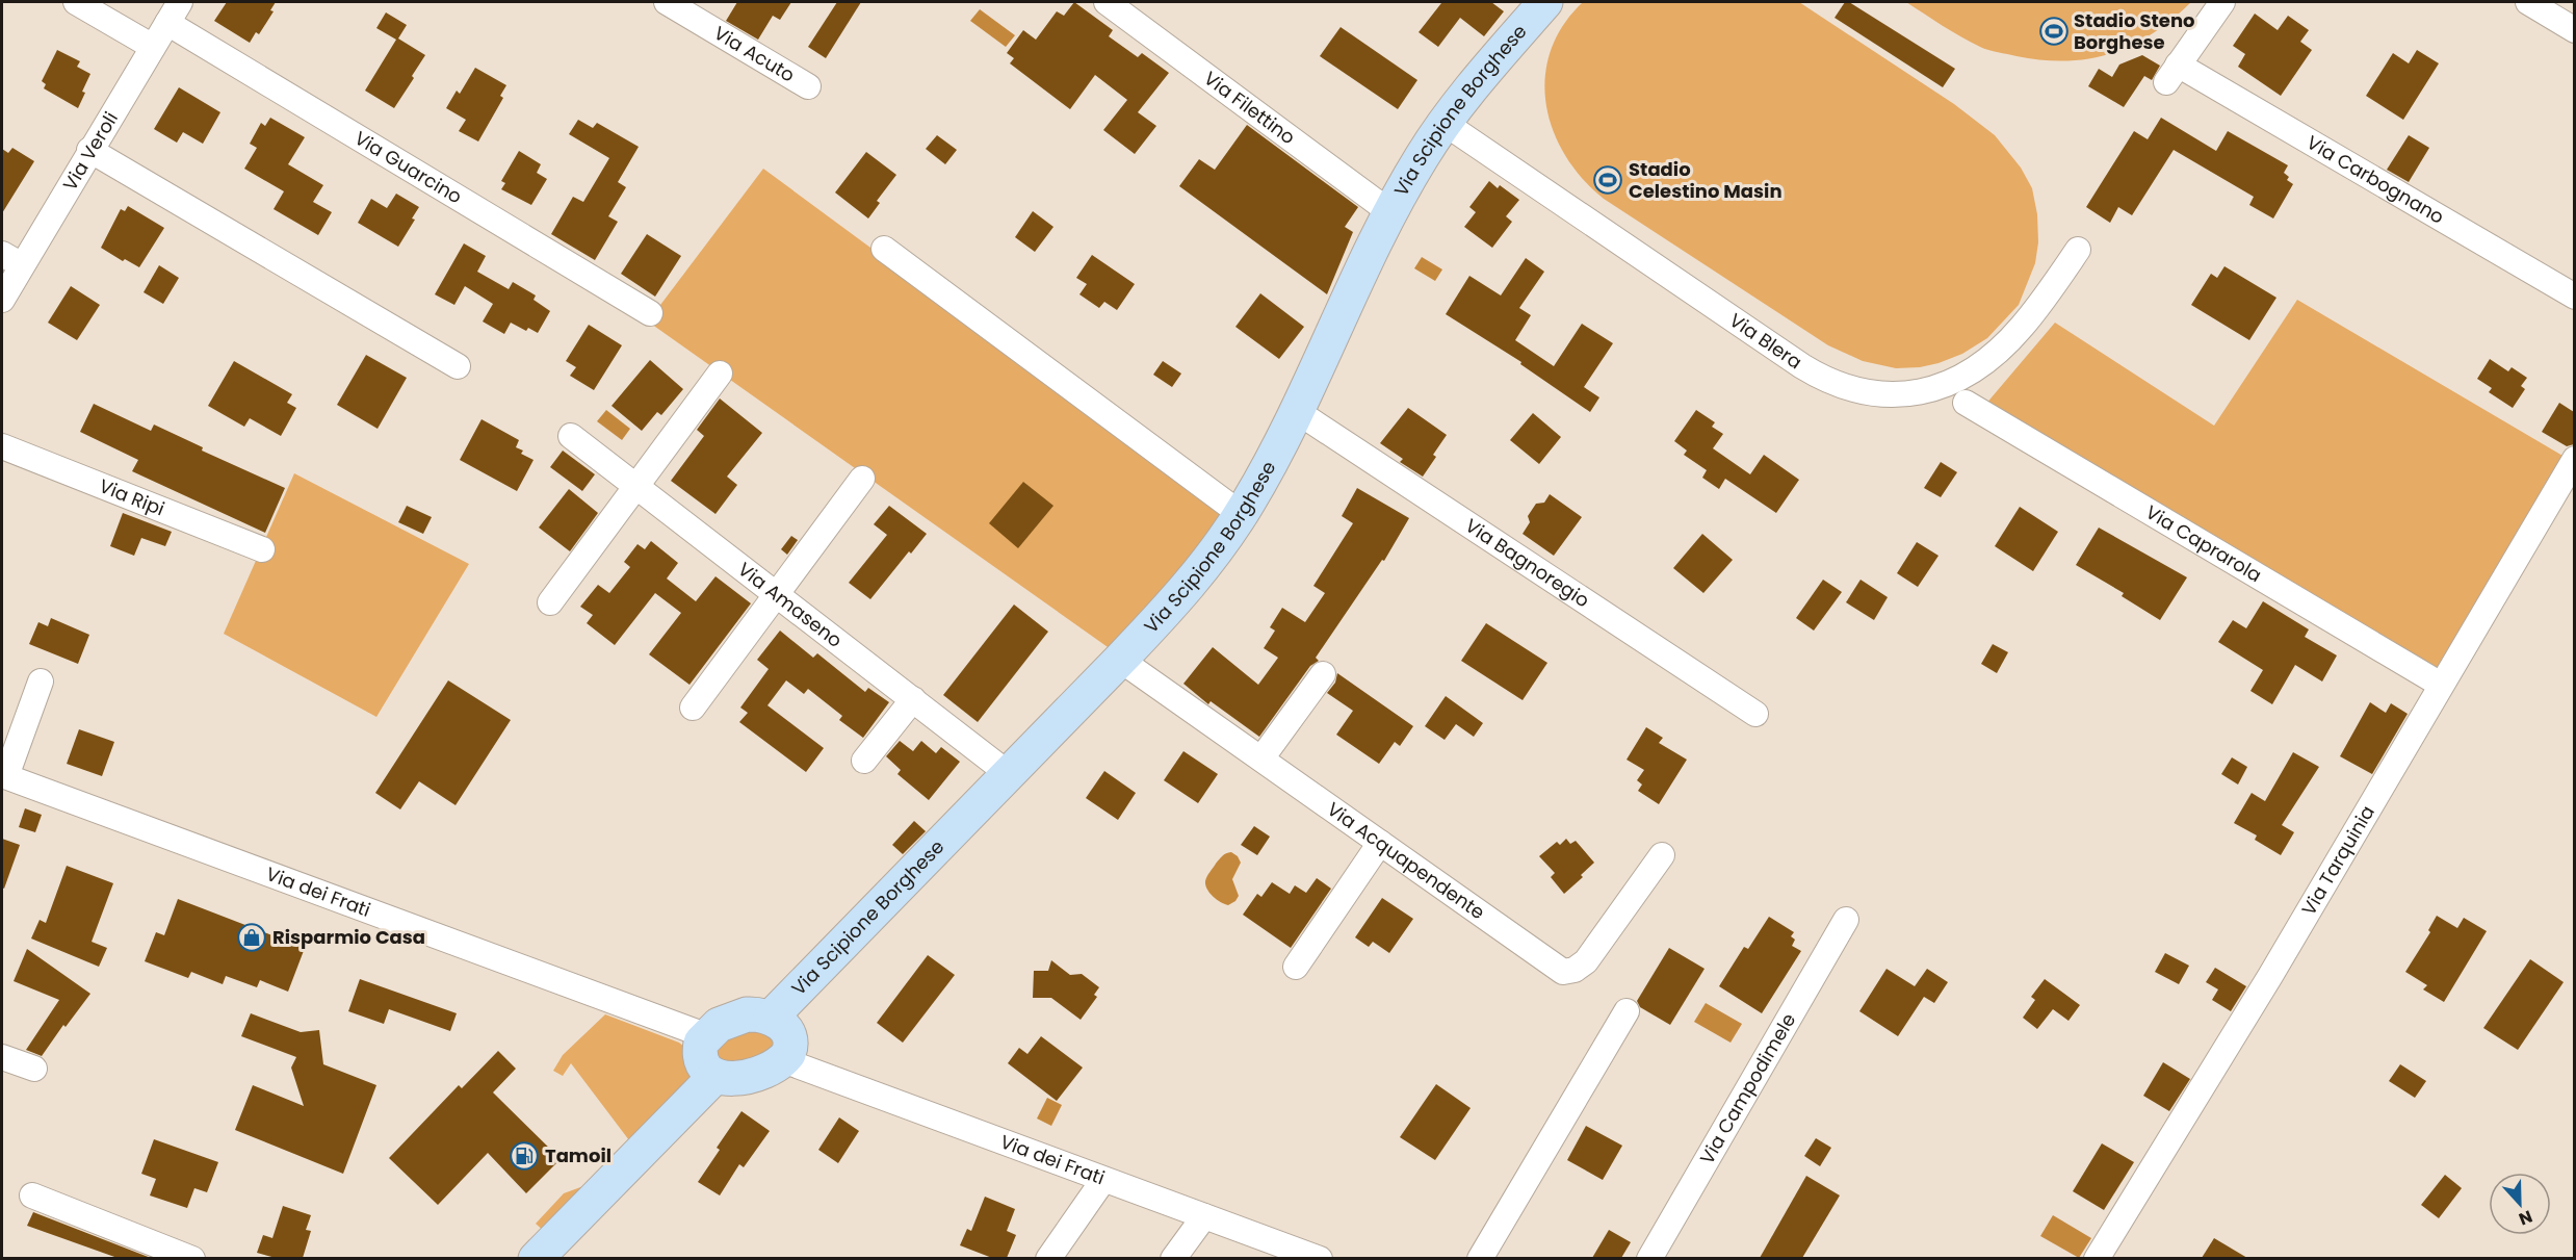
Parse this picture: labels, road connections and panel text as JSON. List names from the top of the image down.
{
  "streets": {
    "main road": ["Via Scipione Borghese"],
    "street": [
      "Via Acuto",
      "Via Filettino",
      "Via Veroli",
      "Via Guarcino",
      "Via Carbognano",
      "Via Blera",
      "Via Ripi",
      "Via Caprarola",
      "Via Bagnoregio",
      "Via Amaseno",
      "Via Tarquinia",
      "Via Acquapendente",
      "Via dei Frati",
      "Via Campodimele"
    ]
  },
  "crossings": [
    ["Via Filettino", "Via Scipione Borghese"],
    ["Via Scipione Borghese", "Via Blera"],
    ["Via Scipione Borghese", "Via Bagnoregio"],
    ["Via Scipione Borghese", "Via Amaseno"],
    ["Via Scipione Borghese", "Via Acquapendente"],
    ["Via Scipione Borghese", "Via dei Frati"],
    ["Via Veroli", "Via Guarcino"],
    ["Via Caprarola", "Via Tarquinia"]
  ],
  "places": {
    "sports": ["Stadio Steno Borghese", "Stadio Celestino Masin"],
    "shop": ["Risparmio Casa"],
    "fuel station": ["Tamoil"]
  },
  "north": "bottom"
}
